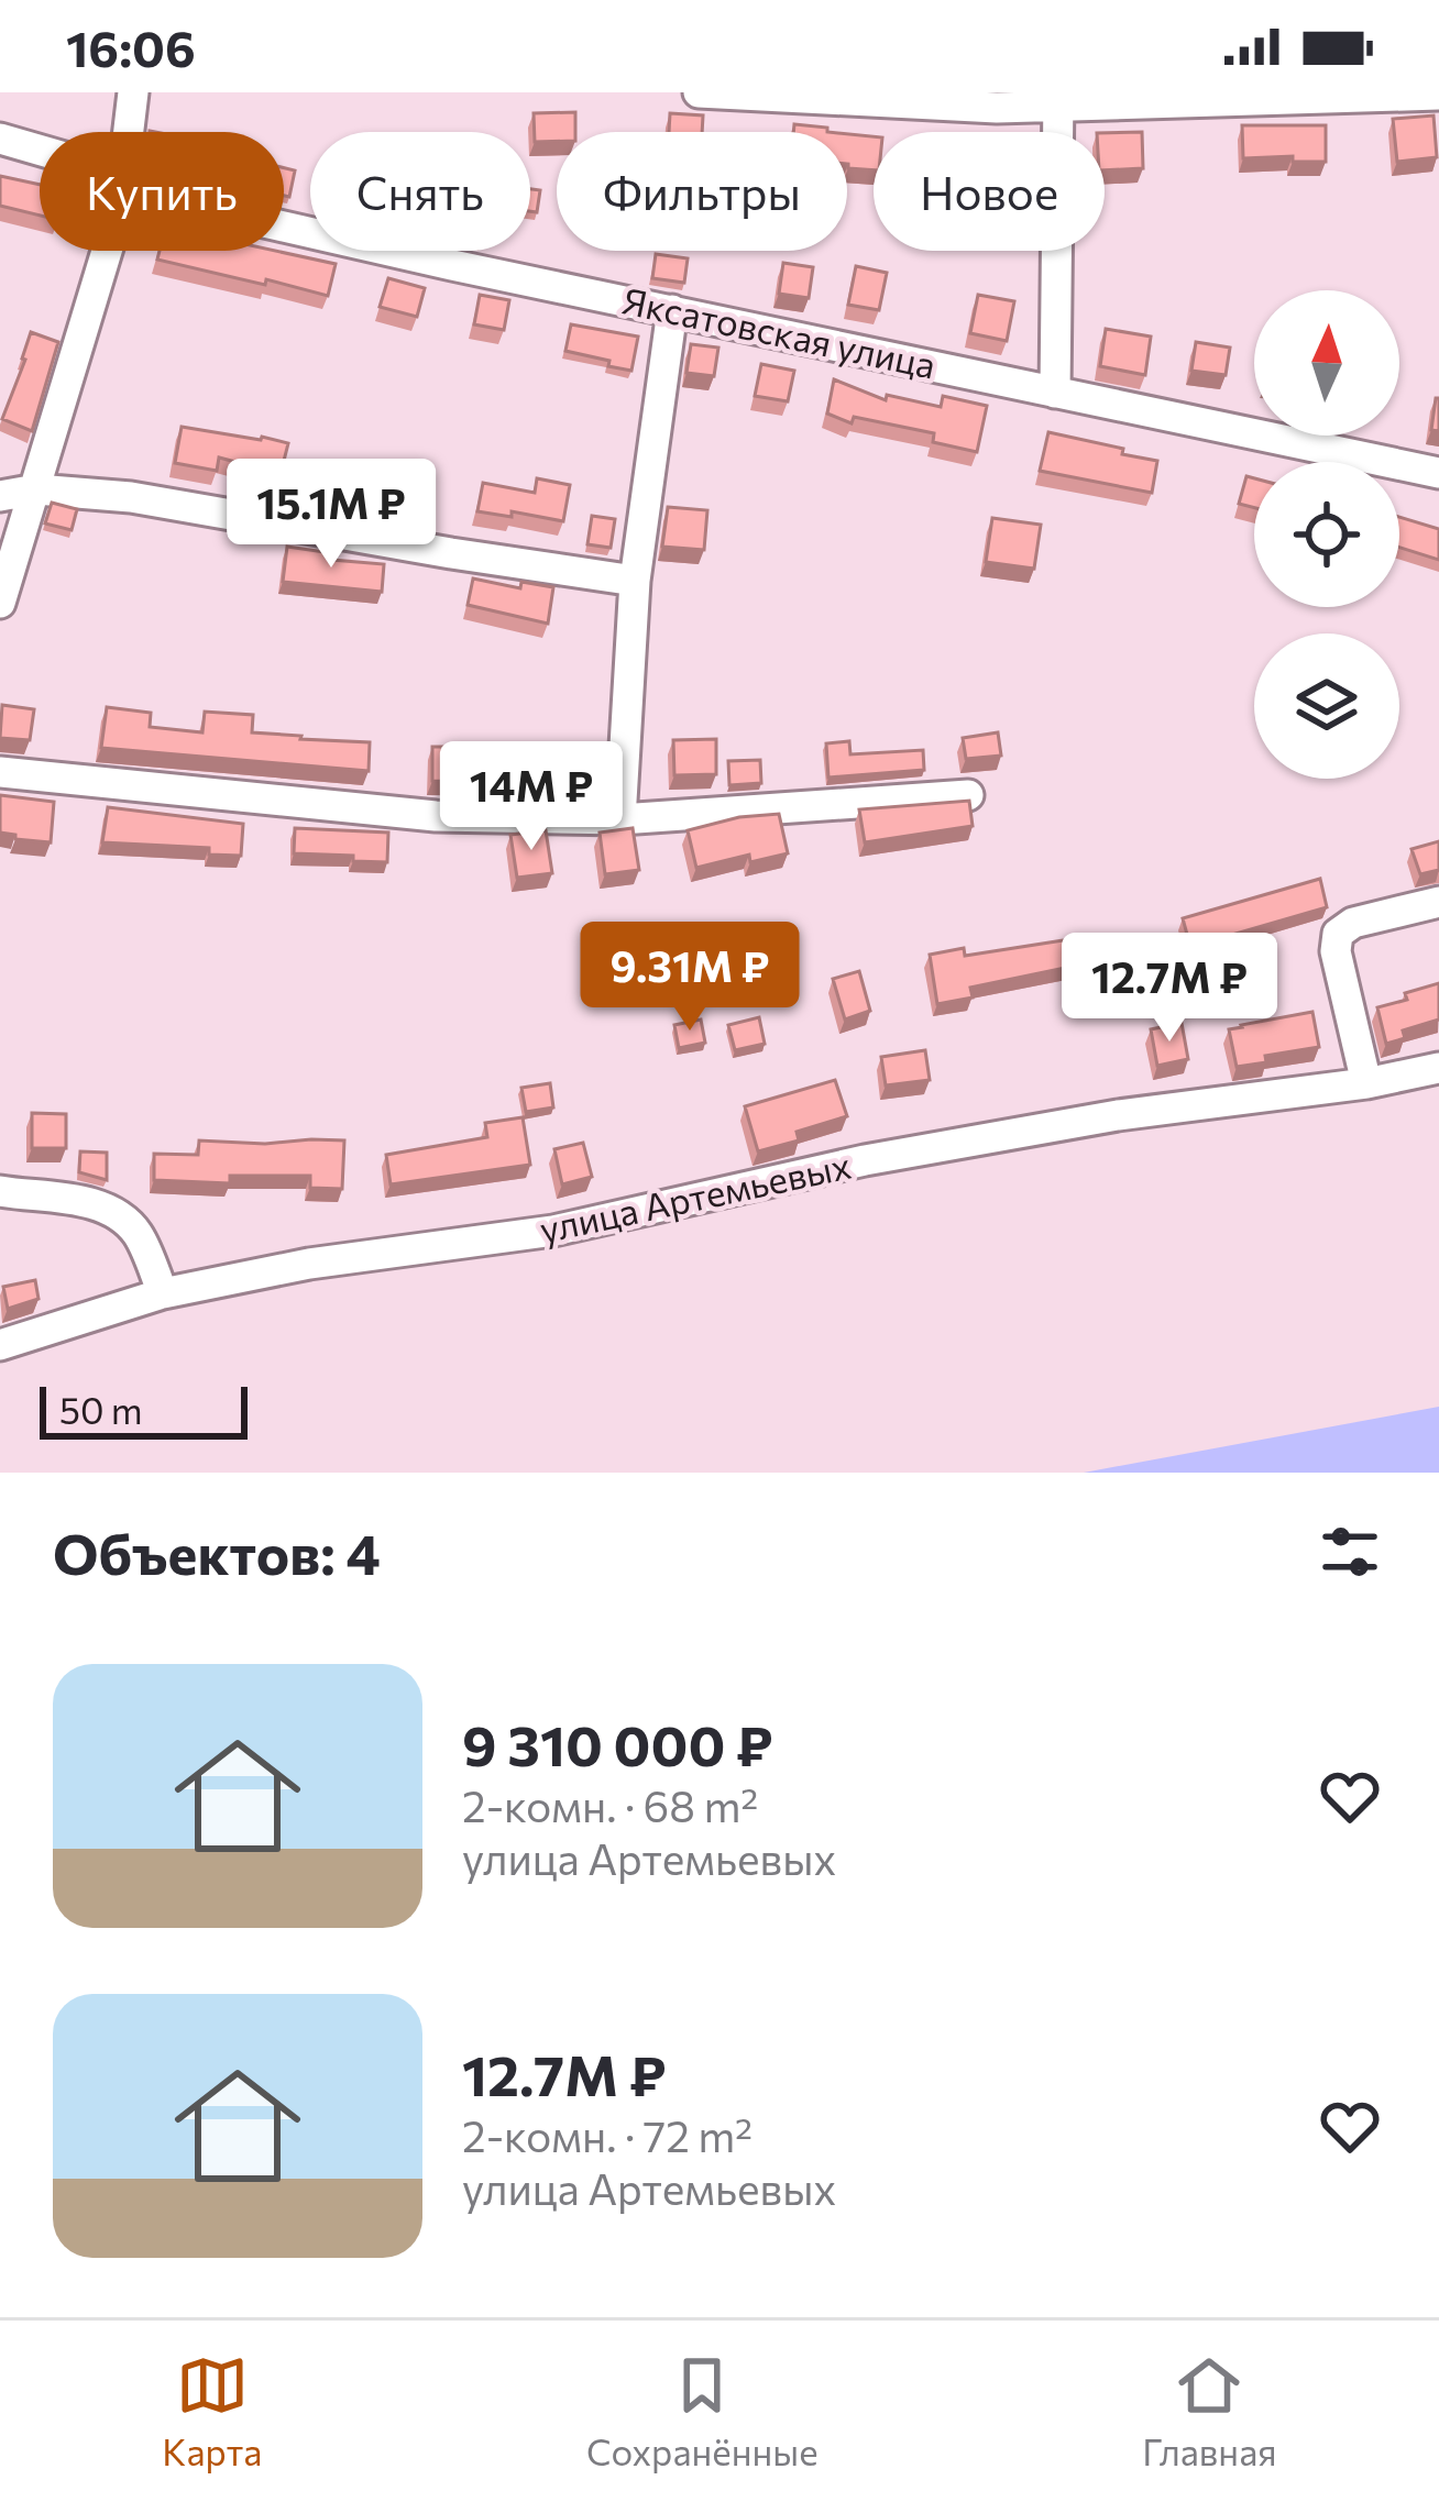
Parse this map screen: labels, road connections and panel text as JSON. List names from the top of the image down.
{
  "streets": {
    "street": ["Яксатовская улица", "улица Артемьевых"]
  },
  "scale_bar": "50 m",
  "north": "top",
  "page": {
    "status": "16:06",
    "chip": [
      "Купить",
      "Снять",
      "Фильтры",
      "Новое"
    ],
    "price": [
      "15.1M ₽",
      "14M ₽",
      "9.31M ₽",
      "12.7M ₽"
    ],
    "scale": "50 m",
    "heading": "Объектов: 4",
    "list": [
      {
        "name": "9 310 000 ₽",
        "note": "2-комн. · 68 m² · улица Артемьевых"
      },
      {
        "name": "12.7M ₽",
        "note": "2-комн. · 72 m² · улица Артемьевых"
      }
    ],
    "tabs": ["Карта", "Сохранённые", "Главная"]
  }
}
